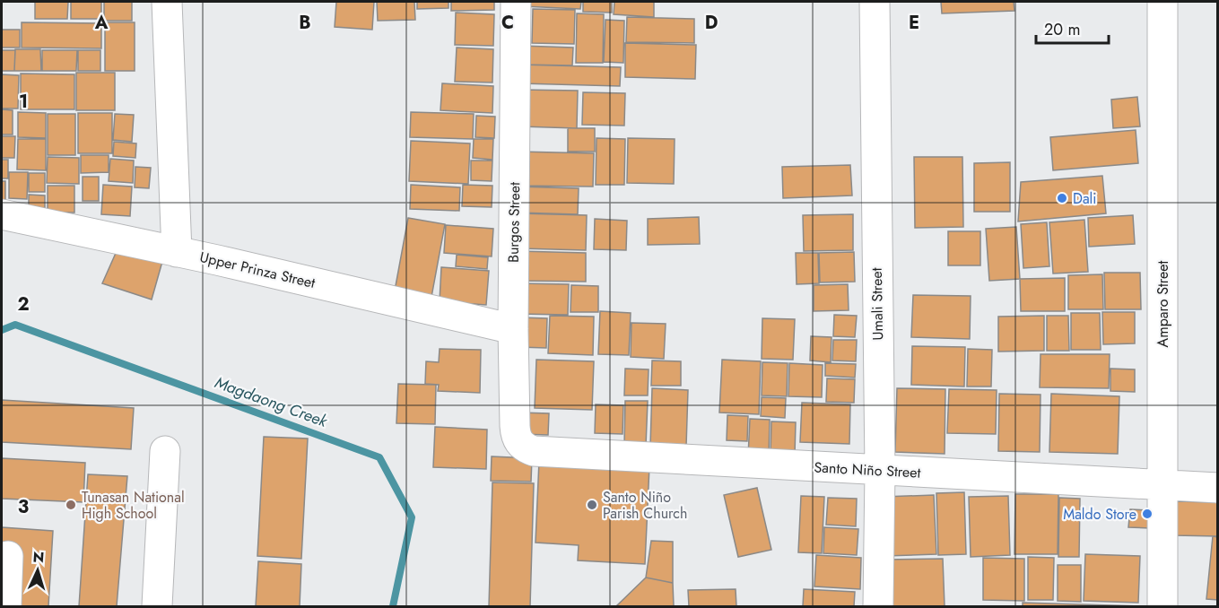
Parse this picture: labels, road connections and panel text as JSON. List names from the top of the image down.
{
  "streets": {
    "street": [
      "Burgos Street",
      "Upper Prinza Street",
      "Umali Street",
      "Amparo Street",
      "Santo Niño Street"
    ]
  },
  "crossings": [
    ["Burgos Street", "Upper Prinza Street"],
    ["Burgos Street", "Santo Niño Street"],
    ["Umali Street", "Santo Niño Street"],
    ["Amparo Street", "Santo Niño Street"]
  ],
  "water": ["Magdaong Creek"],
  "places": [
    "Dali",
    "Tunasan National High School",
    "Santo Niño Parish Church",
    "Maldo Store"
  ],
  "scale_bar": "20 m",
  "north": "top",
  "grid": {
    "columns": [
      "A",
      "B",
      "C",
      "D",
      "E"
    ],
    "rows": ["1", "2", "3"]
  }
}
